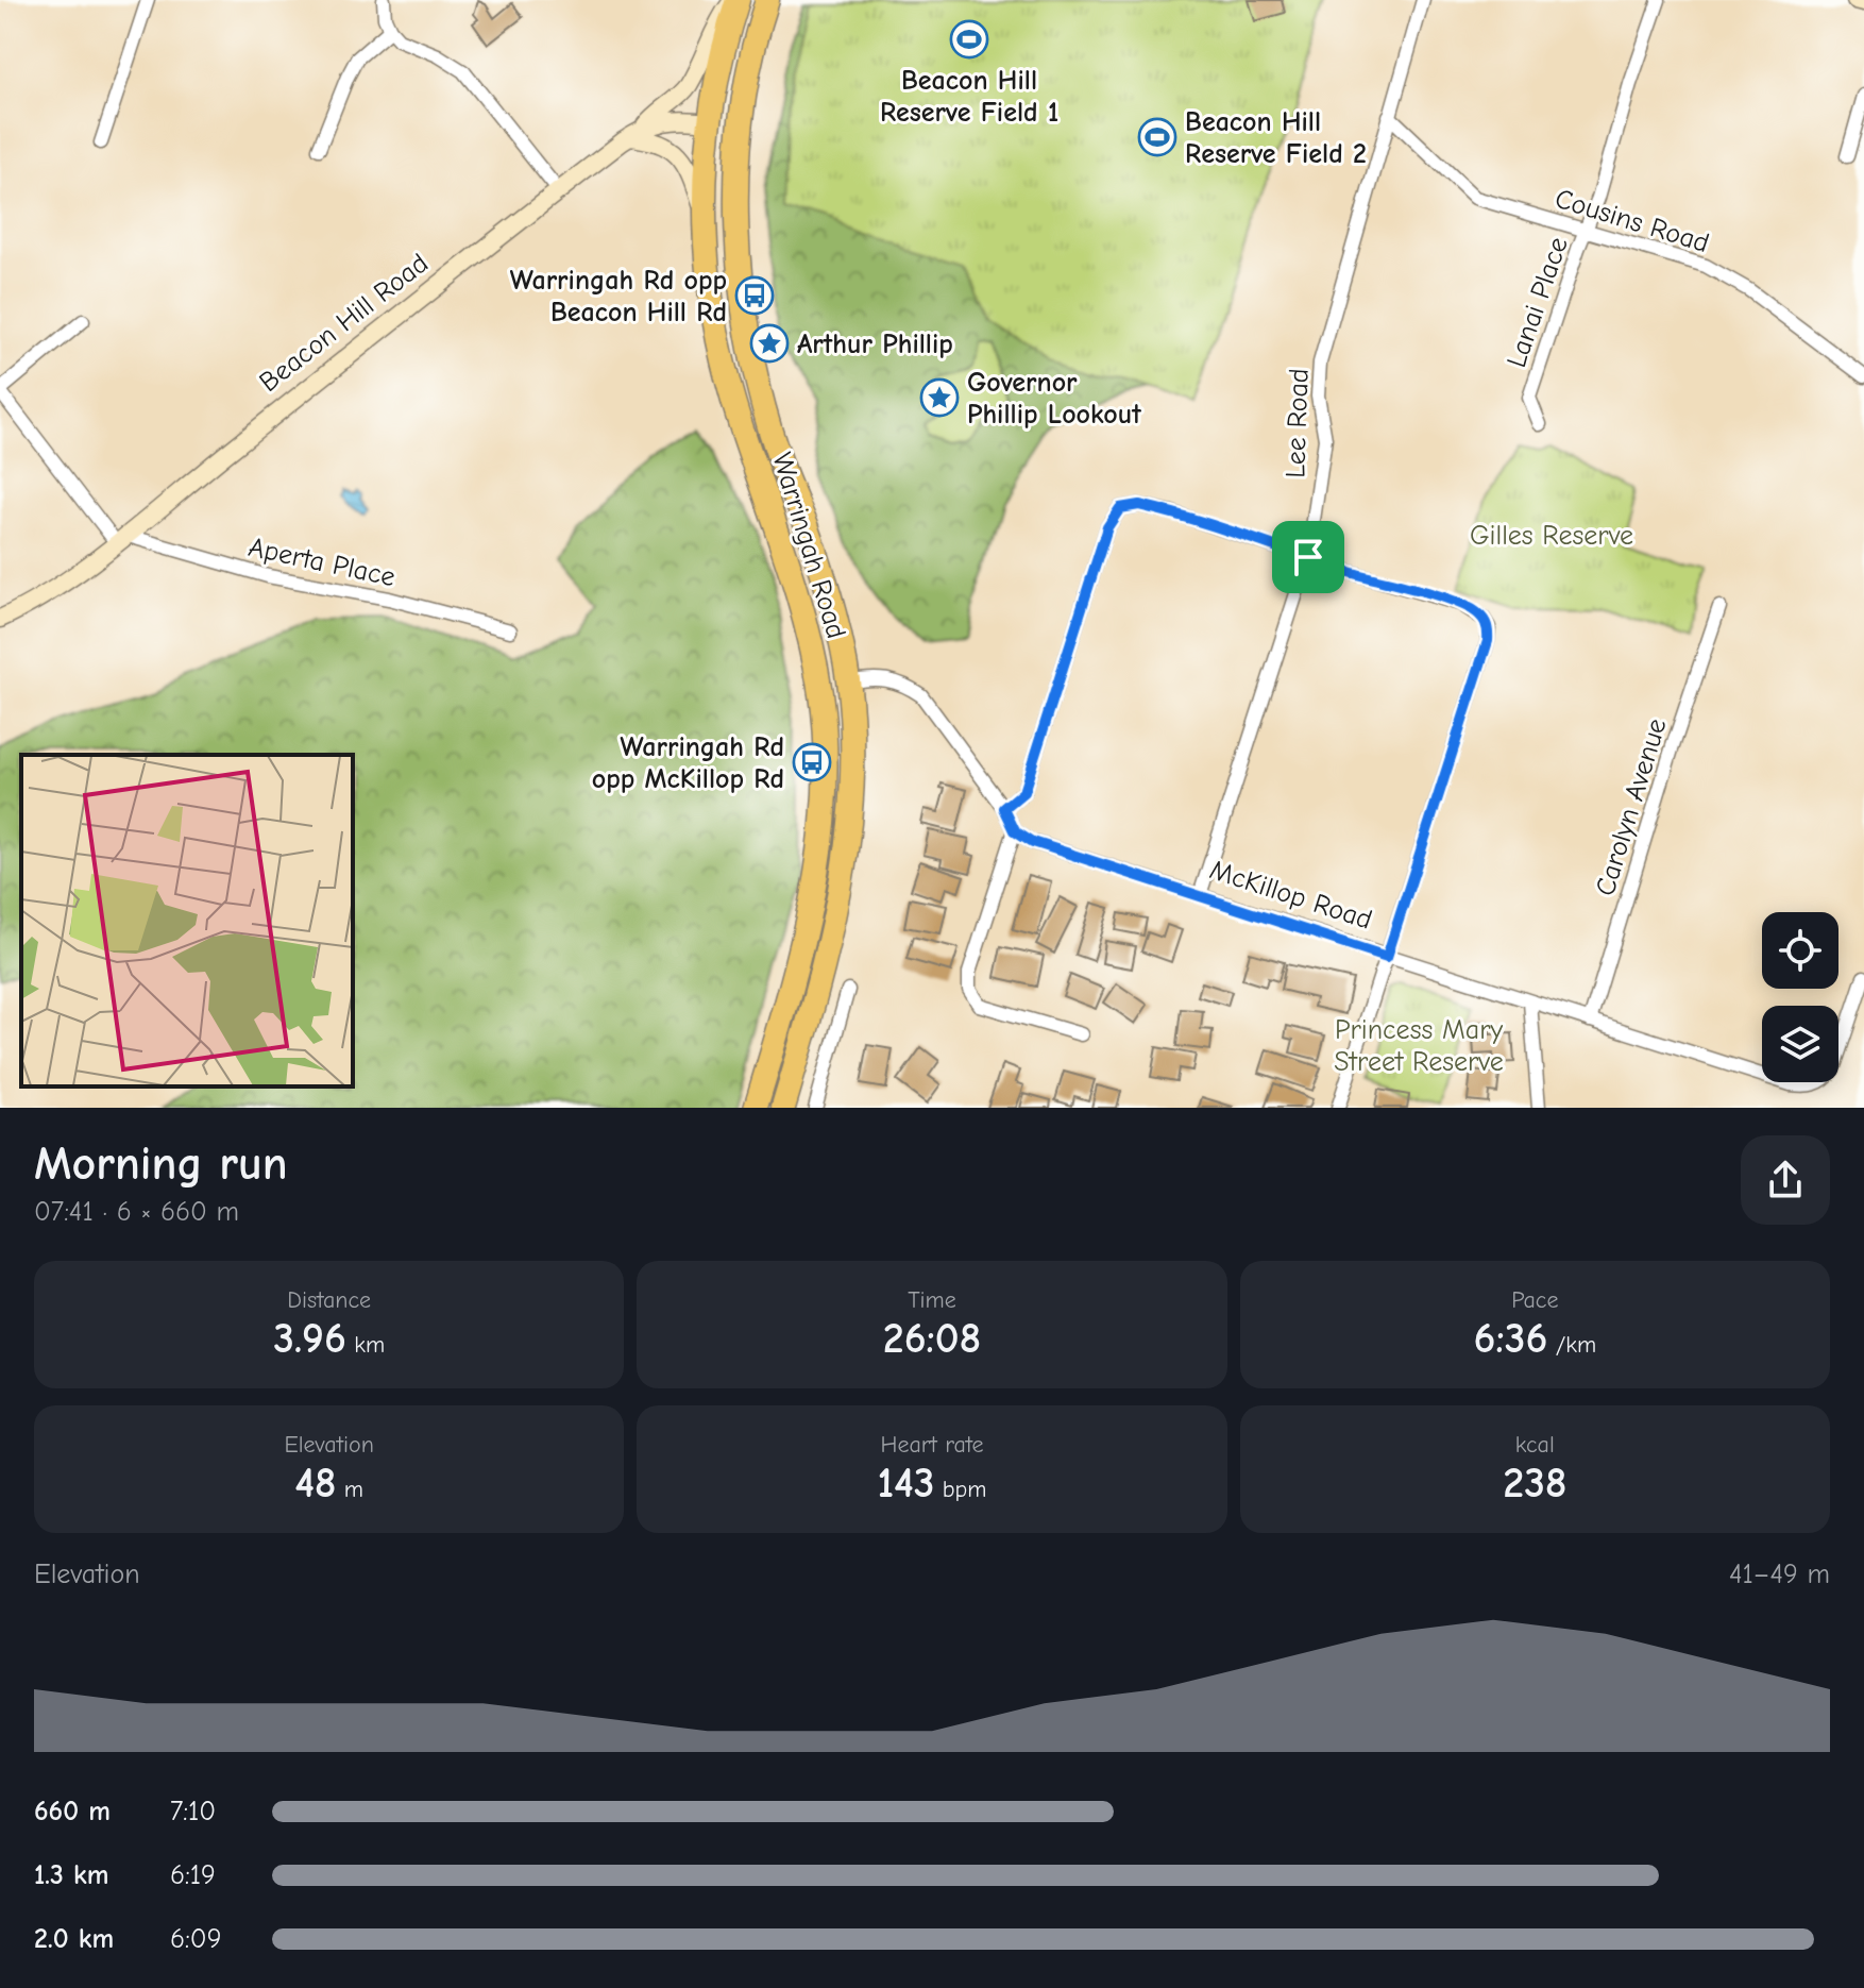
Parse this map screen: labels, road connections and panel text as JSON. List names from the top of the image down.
{
  "streets": {
    "highway": ["Beacon Hill Road", "Warringah Road"],
    "street": [
      "Cousins Road",
      "Lanai Place",
      "Lee Road",
      "Aperta Place",
      "Carolyn Avenue",
      "McKillop Road"
    ]
  },
  "crossings": [
    ["Cousins Road", "Lanai Place"],
    ["Cousins Road", "Lee Road"],
    ["Beacon Hill Road", "Warringah Road"],
    ["Beacon Hill Road", "Aperta Place"],
    ["Lee Road", "McKillop Road"],
    ["Carolyn Avenue", "McKillop Road"]
  ],
  "parks": ["Gilles Reserve", "Princess Mary Street Reserve"],
  "places": {
    "sports": ["Beacon Hill Reserve Field 1", "Beacon Hill Reserve Field 2"],
    "bus stop": ["Warringah Rd opp Beacon Hill Rd", "Warringah Rd opp McKillop Rd"],
    "place": ["Arthur Phillip", "Governor Phillip Lookout"]
  },
  "page": {
    "heading": ["Morning run", "07:41 · 6 × 660 m"],
    "stats": [
      ["Distance", "3.96 km"],
      ["Time", "26:08"],
      ["Pace", "6:36 /km"],
      ["Elevation", "48 m"],
      ["Heart rate", "143 bpm"],
      ["kcal", "238"]
    ],
    "chart": ["Elevation", "41–49 m"],
    "list": [
      {
        "name": "660 m",
        "note": "7:10"
      },
      {
        "name": "1.3 km",
        "note": "6:19"
      },
      {
        "name": "2.0 km",
        "note": "6:09"
      }
    ]
  }
}
